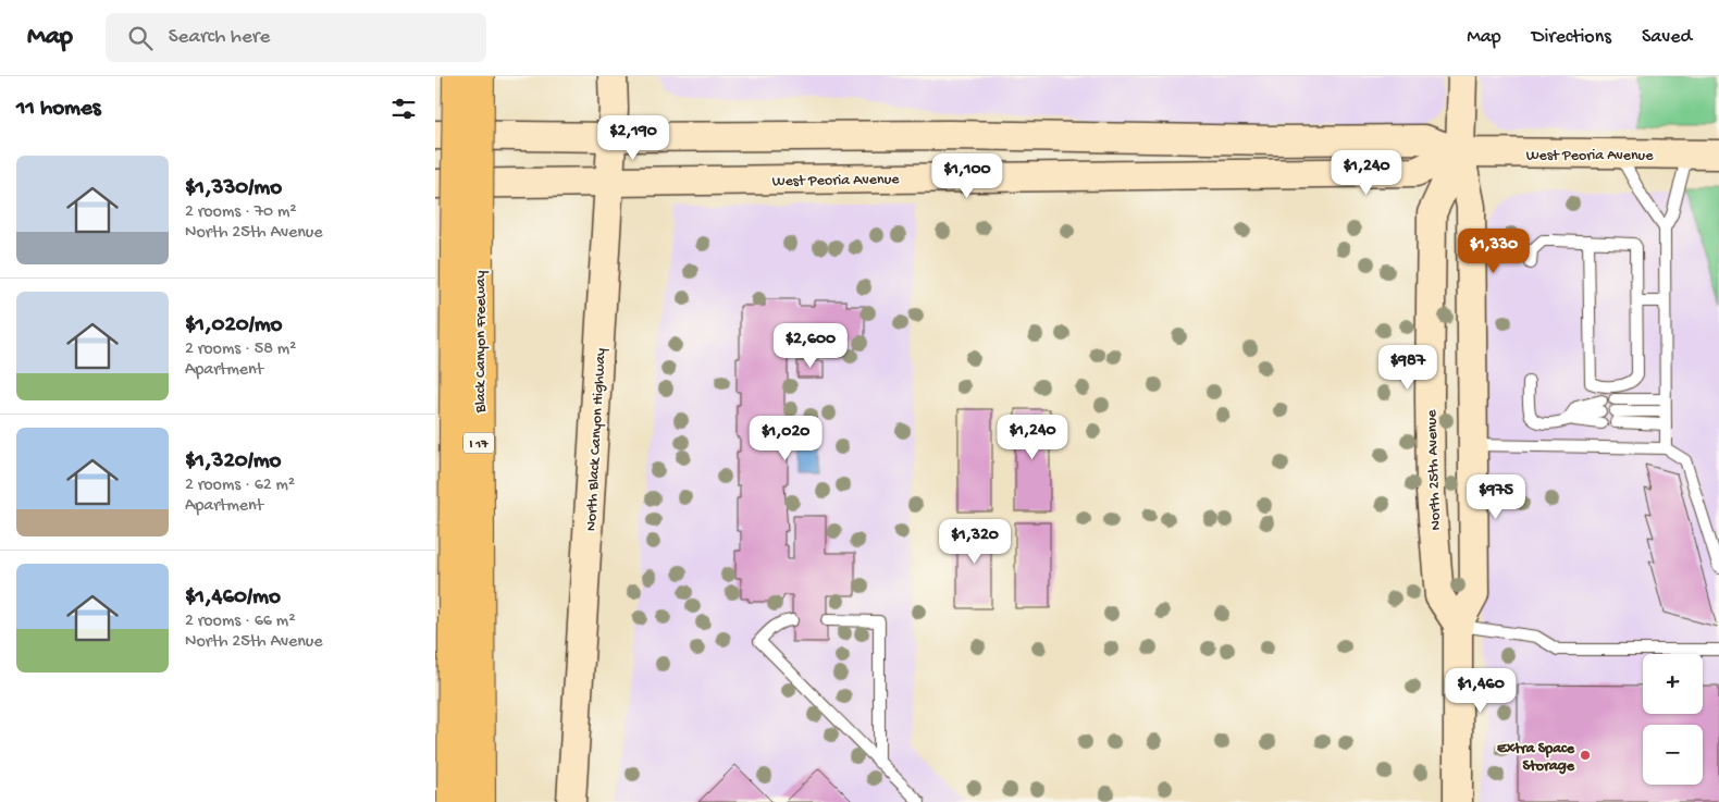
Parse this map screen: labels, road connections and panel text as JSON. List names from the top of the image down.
{
  "streets": {
    "highway": ["Black Canyon Freeway", "I 17"],
    "main road": ["West Peoria Avenue", "North Black Canyon Highway", "North 25th Avenue"]
  },
  "crossings": [
    ["West Peoria Avenue", "North Black Canyon Highway"],
    ["West Peoria Avenue", "North 25th Avenue"]
  ],
  "places": ["Extra Space Storage"],
  "page": {
    "header": "Map",
    "search": "Search here",
    "nav": ["Map", "Directions", "Saved"],
    "heading": "11 homes",
    "price": [
      "$2,190",
      "$1,240",
      "$1,100",
      "$1,330",
      "$2,600",
      "$987",
      "$1,240",
      "$1,020",
      "$975",
      "$1,320",
      "$1,460"
    ],
    "list": [
      {
        "name": "$1,330/mo",
        "note": "2 rooms · 70 m² · North 25th Avenue"
      },
      {
        "name": "$1,020/mo",
        "note": "2 rooms · 58 m² · Apartment"
      },
      {
        "name": "$1,320/mo",
        "note": "2 rooms · 62 m² · Apartment"
      },
      {
        "name": "$1,460/mo",
        "note": "2 rooms · 66 m² · North 25th Avenue"
      }
    ],
    "map_buttons": ["+", "−"]
  }
}
